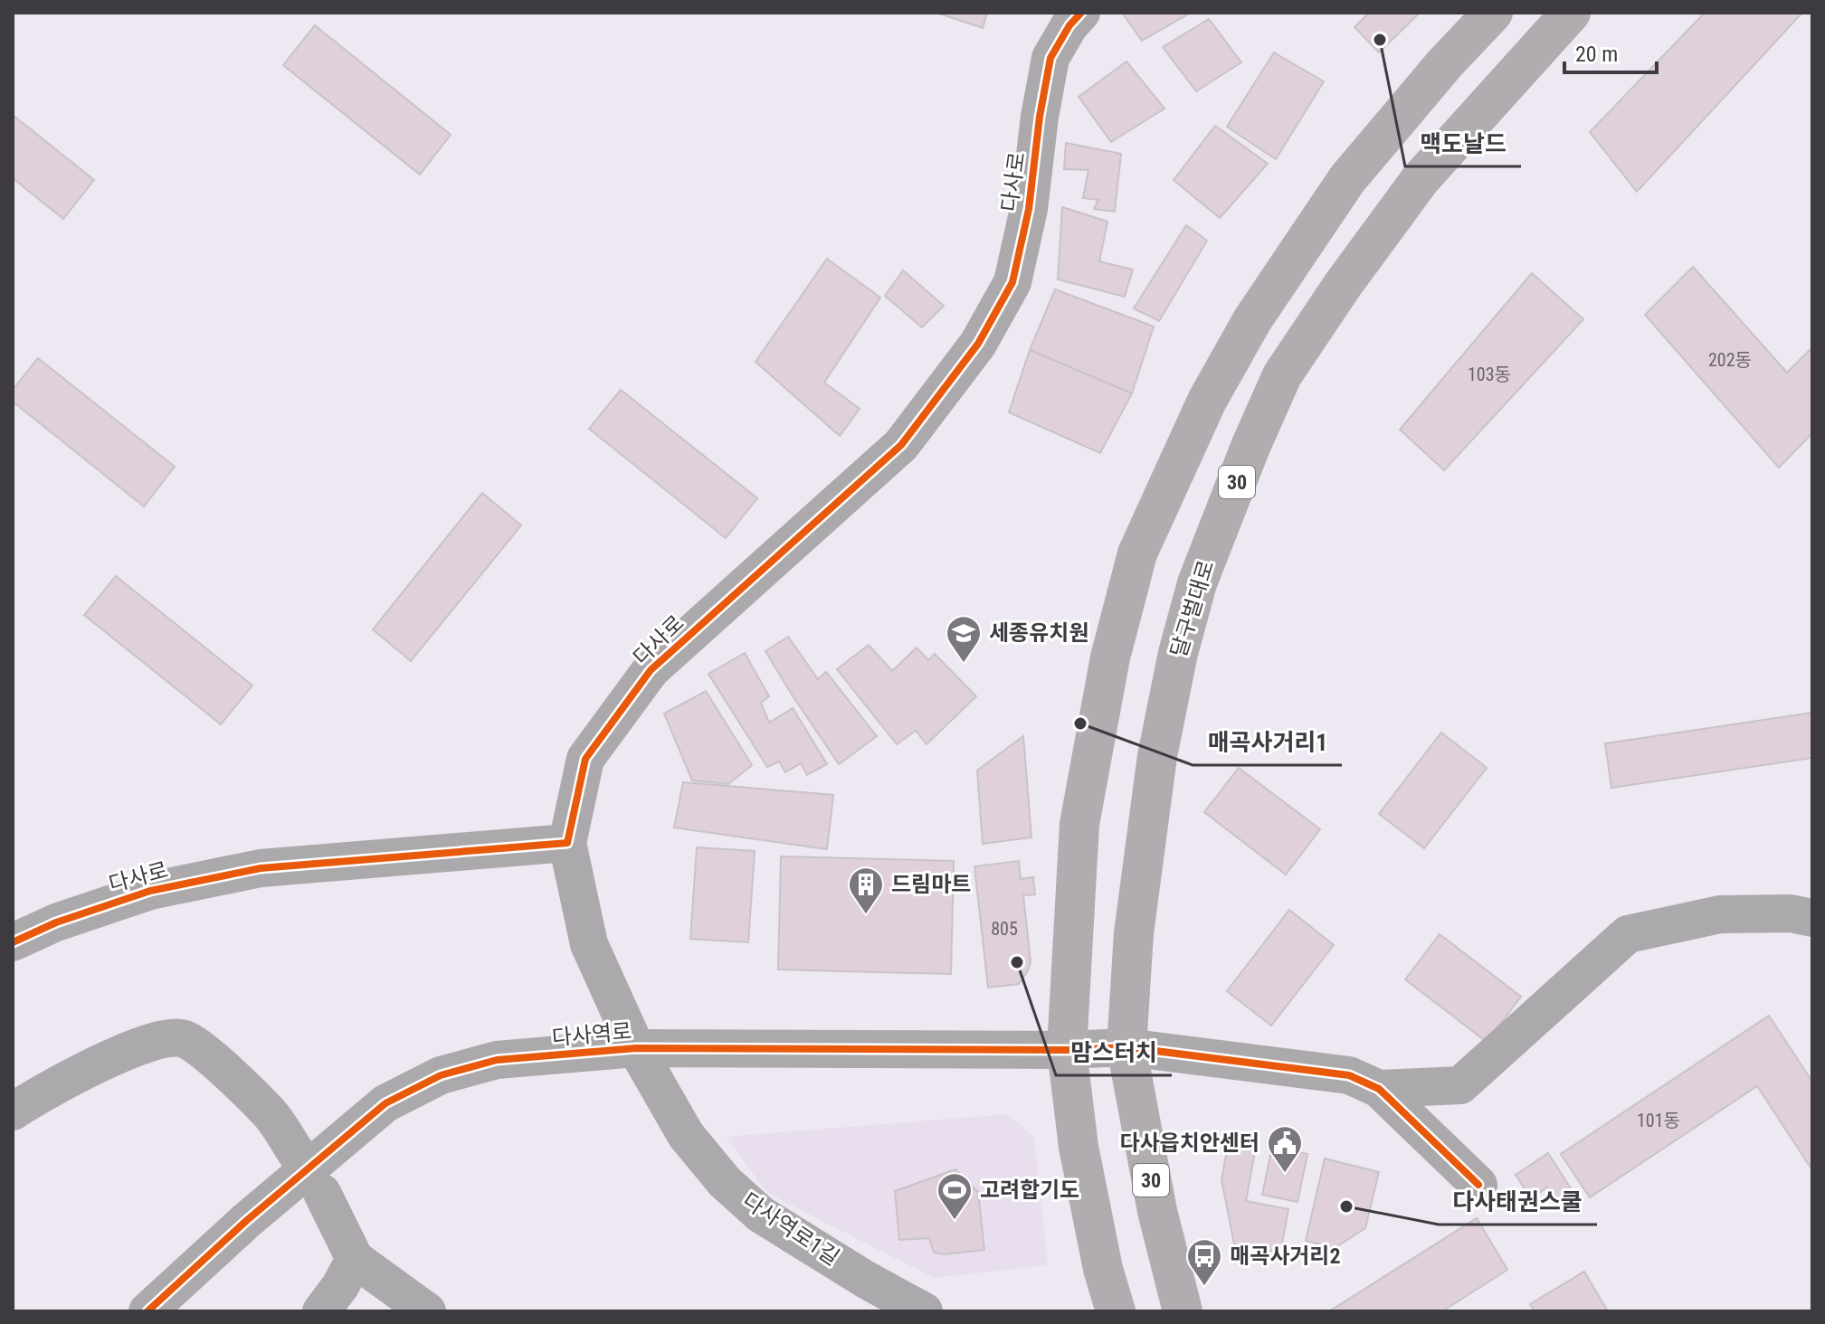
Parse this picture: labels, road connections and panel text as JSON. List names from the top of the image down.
{
  "streets": {
    "main road": ["30", "달구벌대로"],
    "street": ["다사로", "다사역로", "다사역로1길"]
  },
  "crossings": [
    ["다사로", "다사역로1길"],
    ["달구벌대로", "다사역로"],
    ["다사역로", "다사역로1길"]
  ],
  "places": {
    "other": [
      "맥도날드",
      "매곡사거리1",
      "맘스터치",
      "다사태권스쿨"
    ],
    "school or university": ["세종유치원"],
    "building": ["드림마트"],
    "public building": ["다사읍치안센터"],
    "sports": ["고려합기도"],
    "bus stop": ["매곡사거리2"]
  },
  "house_numbers": [
    "202동",
    "103동",
    "805",
    "101동"
  ],
  "scale_bar": "20 m"
}
